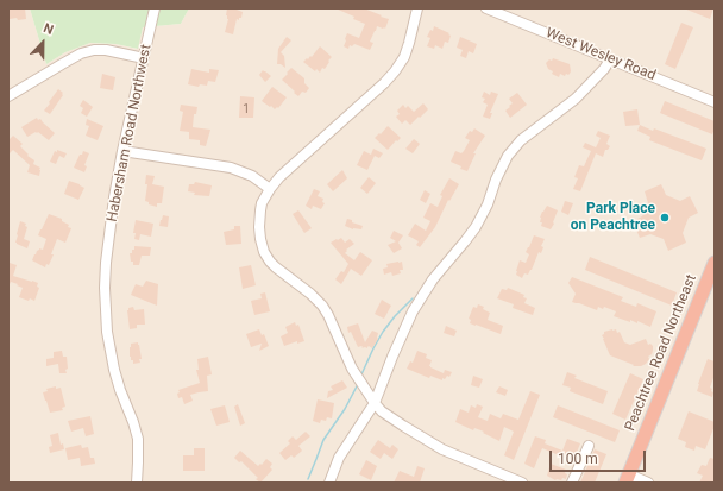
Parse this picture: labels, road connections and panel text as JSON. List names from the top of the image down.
{
  "streets": {
    "highway": ["Peachtree Road Northeast"],
    "street": ["West Wesley Road", "Habersham Road Northwest"]
  },
  "places": ["Park Place on Peachtree"],
  "house_numbers": ["1"],
  "scale_bar": "100 m",
  "north": "top"
}
